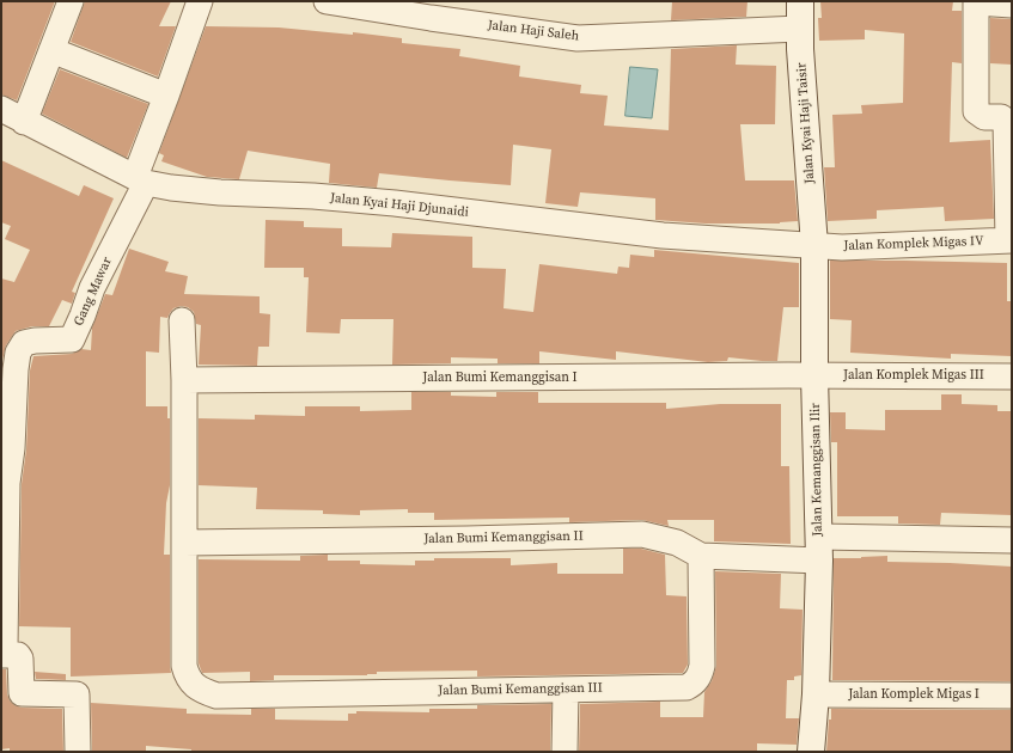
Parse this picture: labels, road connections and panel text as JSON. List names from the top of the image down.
{
  "streets": {
    "street": [
      "Jalan Haji Saleh",
      "Jalan Kyai Haji Taisir",
      "Jalan Kyai Haji Djunaidi",
      "Jalan Komplek Migas IV",
      "Gang Mawar",
      "Jalan Komplek Migas III",
      "Jalan Bumi Kemanggisan I",
      "Jalan Kemanggisan Ilir",
      "Jalan Bumi Kemanggisan II",
      "Jalan Bumi Kemanggisan III",
      "Jalan Komplek Migas I"
    ]
  },
  "crossings": [
    ["Jalan Haji Saleh", "Jalan Kyai Haji Taisir"],
    ["Jalan Kyai Haji Taisir", "Jalan Kyai Haji Djunaidi"],
    ["Jalan Kyai Haji Taisir", "Jalan Komplek Migas IV"],
    ["Jalan Kyai Haji Taisir", "Jalan Kemanggisan Ilir"],
    ["Jalan Kyai Haji Djunaidi", "Jalan Komplek Migas IV"],
    ["Jalan Kyai Haji Djunaidi", "Gang Mawar"],
    ["Jalan Kyai Haji Djunaidi", "Jalan Kemanggisan Ilir"],
    ["Jalan Komplek Migas IV", "Jalan Kemanggisan Ilir"],
    ["Jalan Komplek Migas III", "Jalan Bumi Kemanggisan I"],
    ["Jalan Komplek Migas III", "Jalan Kemanggisan Ilir"],
    ["Jalan Bumi Kemanggisan I", "Jalan Kemanggisan Ilir"],
    ["Jalan Kemanggisan Ilir", "Jalan Bumi Kemanggisan II"],
    ["Jalan Kemanggisan Ilir", "Jalan Komplek Migas I"],
    ["Jalan Bumi Kemanggisan II", "Jalan Bumi Kemanggisan III"]
  ]
}
